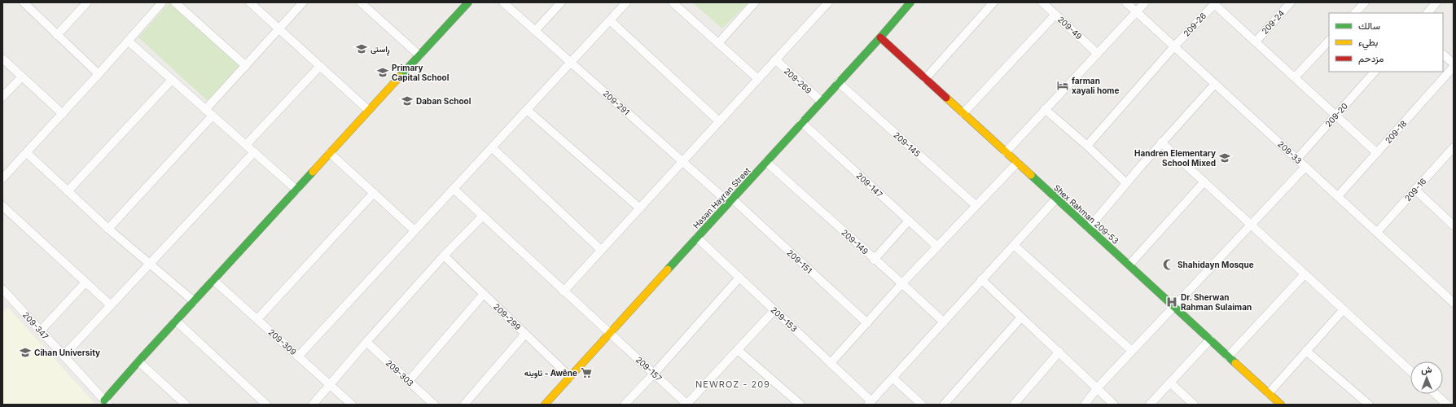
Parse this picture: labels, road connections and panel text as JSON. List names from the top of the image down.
{
  "streets": {
    "street": [
      "209-24",
      "209-26",
      "209-49",
      "209-269",
      "209-291",
      "209-20",
      "209-18",
      "209-145",
      "209-33",
      "209-147",
      "209-16",
      "Hasan Hayran Street",
      "Shex Rahman 209-53",
      "209-149",
      "209-151",
      "209-299",
      "209-153",
      "209-347",
      "209-309",
      "209-157",
      "209-303"
    ]
  },
  "crossings": [
    ["209-26", "209-33"],
    ["209-269", "Hasan Hayran Street"],
    ["209-291", "Hasan Hayran Street"],
    ["209-291", "209-151"],
    ["209-20", "209-33"],
    ["209-18", "209-33"],
    ["209-145", "Hasan Hayran Street"],
    ["209-33", "209-16"],
    ["209-147", "Hasan Hayran Street"],
    ["Hasan Hayran Street", "Shex Rahman 209-53"],
    ["Hasan Hayran Street", "209-149"],
    ["Hasan Hayran Street", "209-151"],
    ["Hasan Hayran Street", "209-299"],
    ["Hasan Hayran Street", "209-153"],
    ["Hasan Hayran Street", "209-157"]
  ],
  "districts": ["NEWROZ - 209"],
  "places": {
    "school or university": [
      "ڕاستی",
      "Primary Capital School",
      "Daban School",
      "Handren Elementary School Mixed",
      "Cihan University"
    ],
    "hotel": ["farman xayali home"],
    "mosque": ["Shahidayn Mosque"],
    "hospital": ["Dr. Sherwan Rahman Sulaiman"],
    "supermarket": ["ئاوینە - Awêne"]
  },
  "legend": ["سالك", "بطيء", "مزدحم"],
  "north": "top"
}
